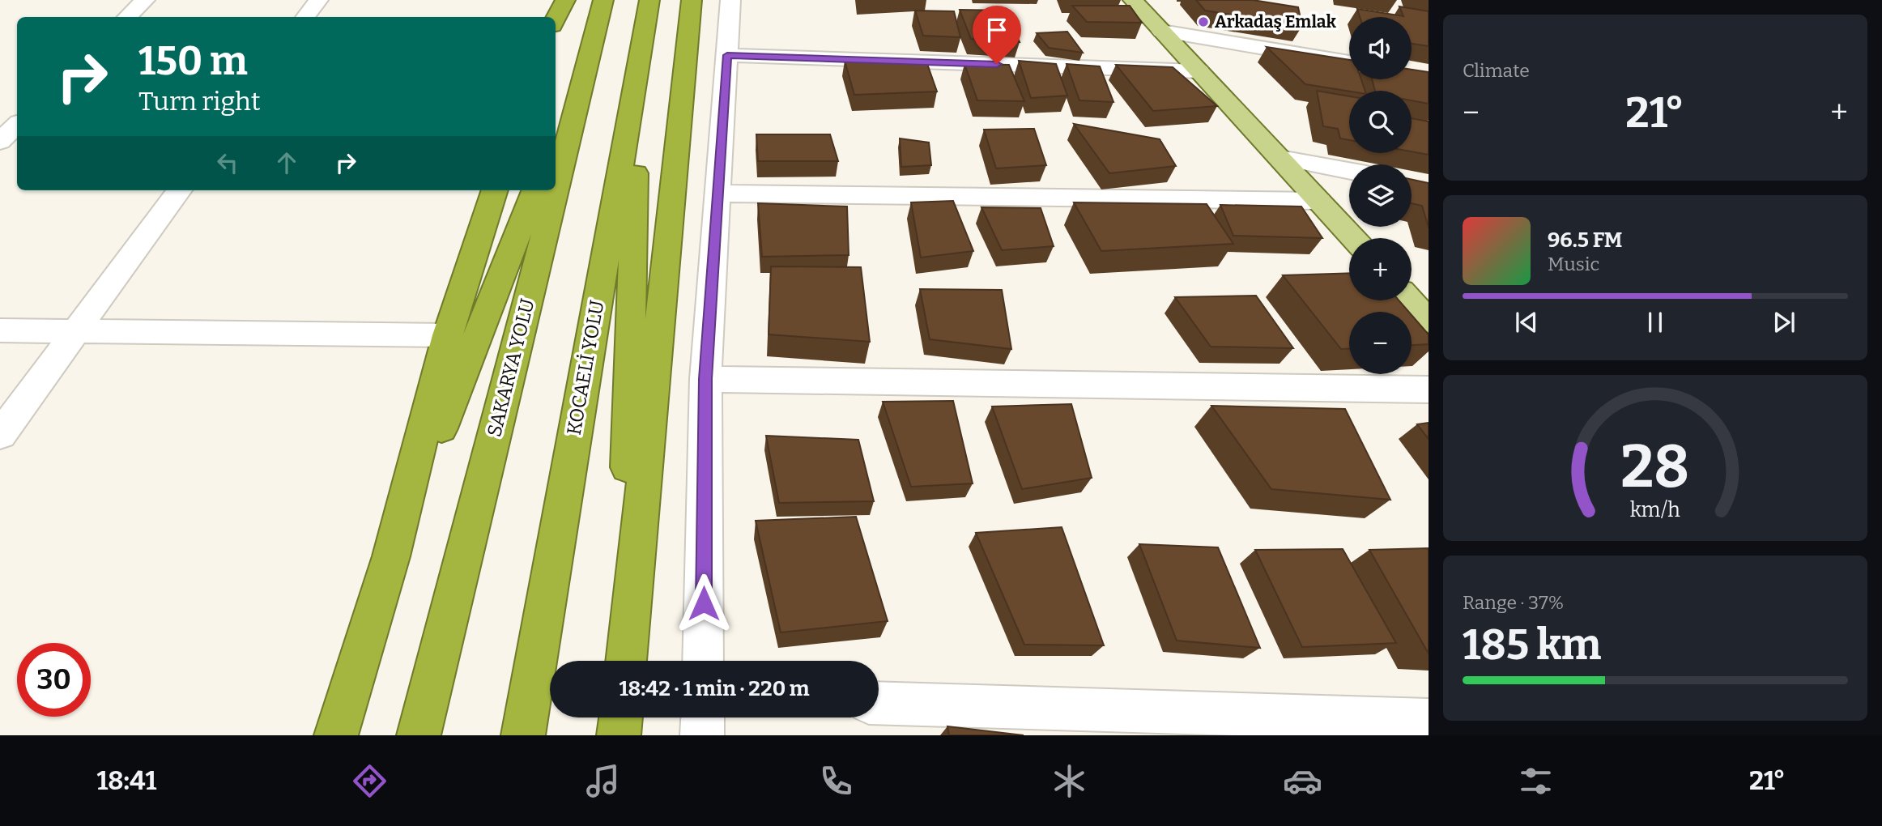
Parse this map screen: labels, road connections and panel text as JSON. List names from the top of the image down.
{
  "streets": {
    "highway": ["SAKARYA YOLU", "KOCAELİ YOLU"]
  },
  "places": ["Arkadaş Emlak"],
  "page": {
    "tile": [
      "Climate",
      ["Range · 37%", "185 km"]
    ],
    "map_buttons": ["+", "−"],
    "turn": ["150 m", "Turn right"],
    "heat": ["−", "21°", "+"],
    "song": ["96.5 FM", "Music"],
    "limit": "30",
    "trip": "18:42 · 1 min · 220 m",
    "tabs": ["18:41", "21°"],
    "gauge": ["28", "km/h"]
  }
}
